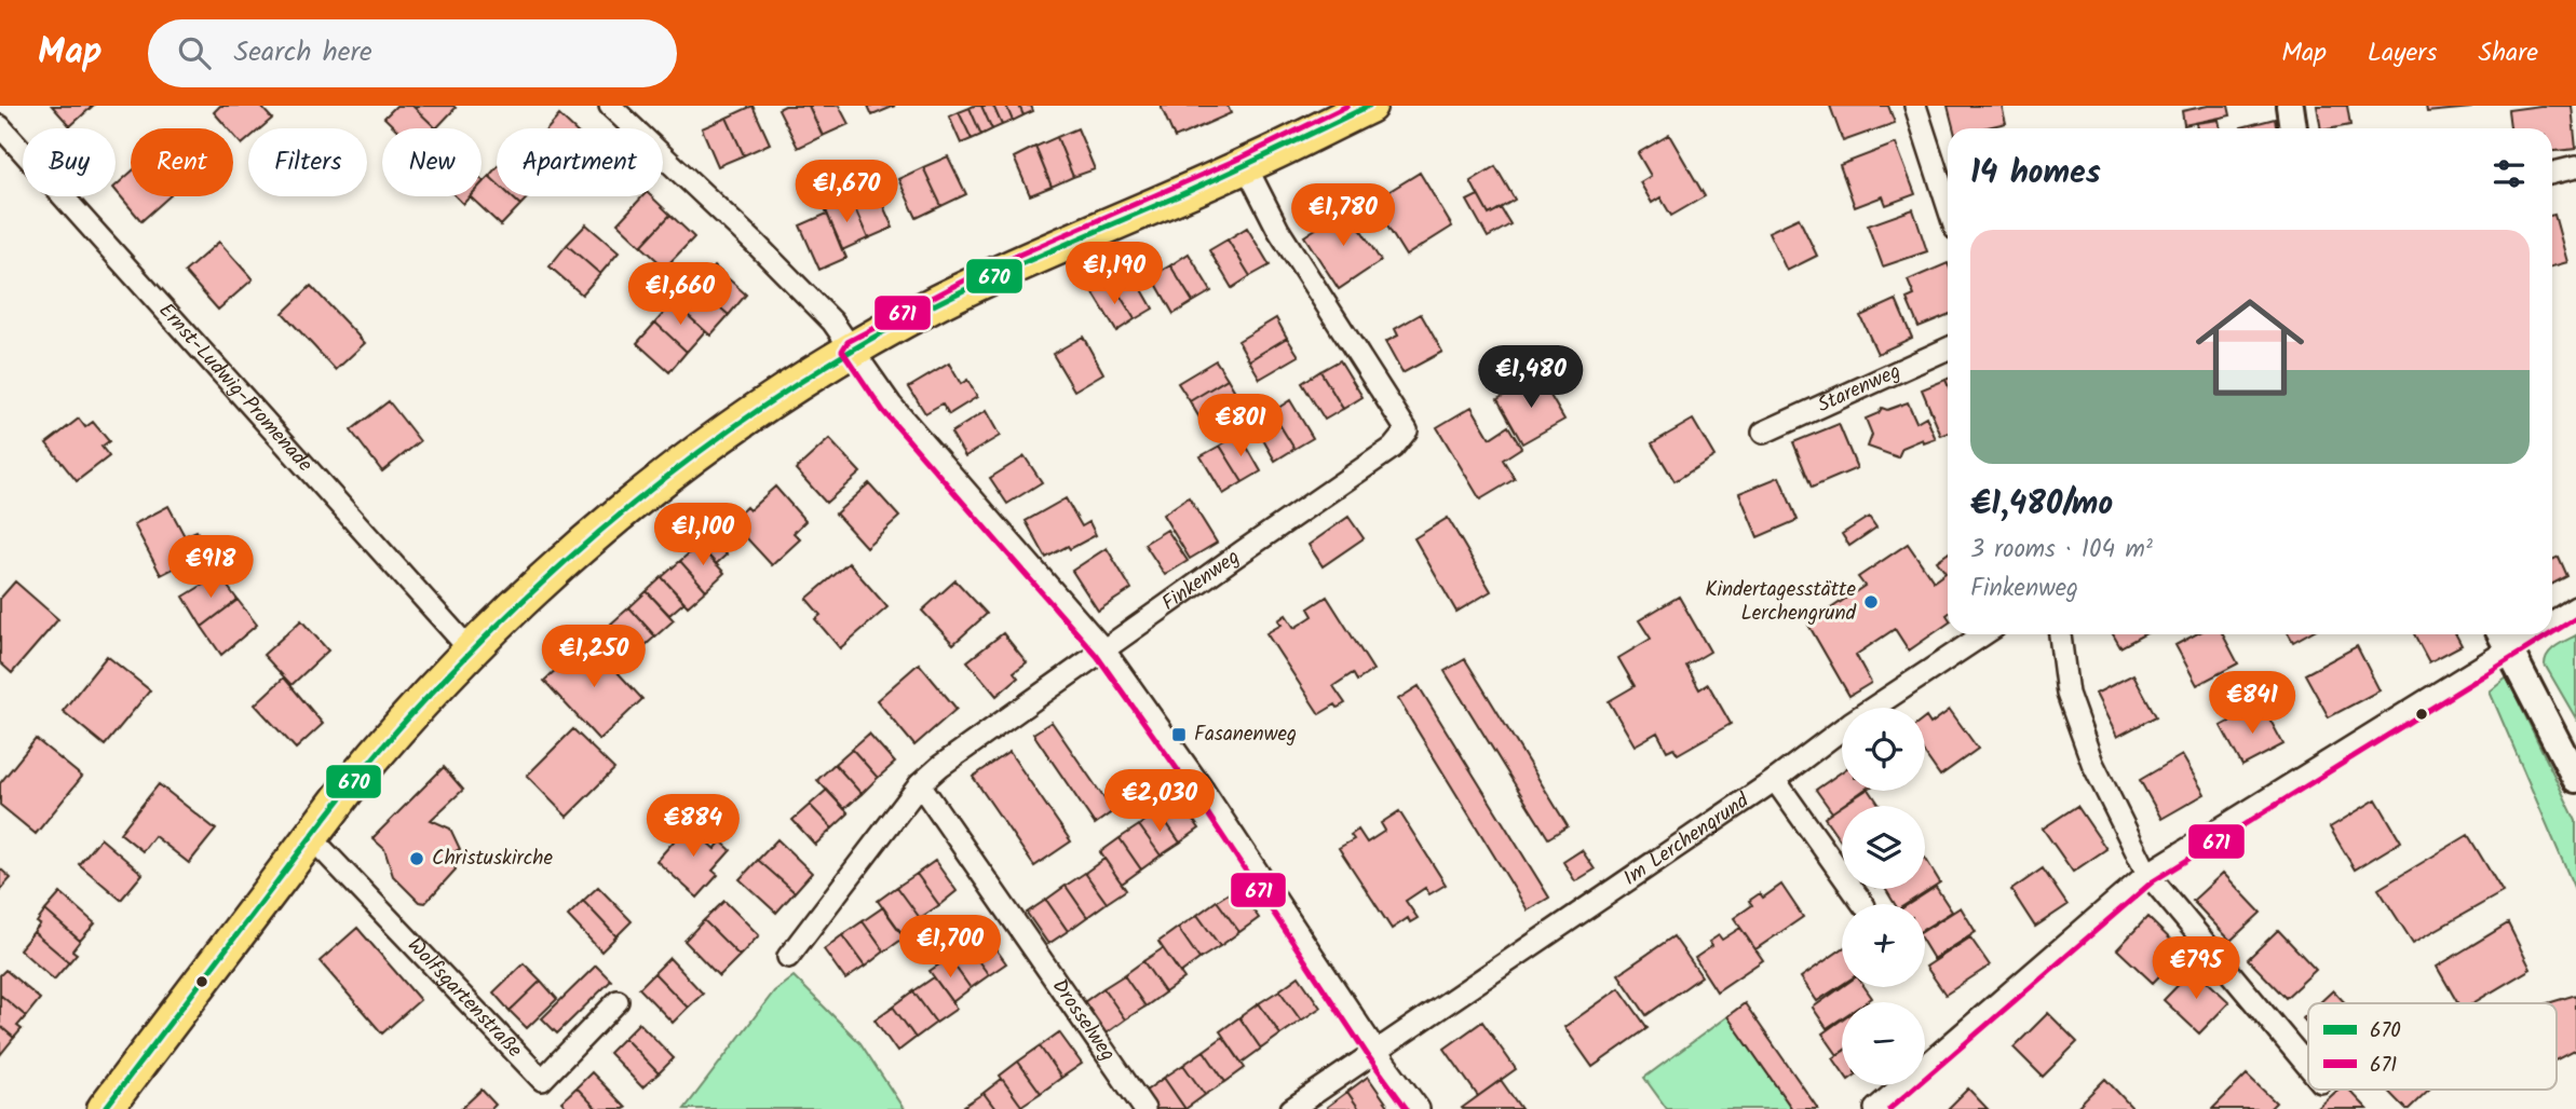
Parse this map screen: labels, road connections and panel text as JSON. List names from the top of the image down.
{
  "streets": {
    "street": [
      "Ernst-Ludwig-Promenade",
      "Starenweg",
      "Finkenweg",
      "Im Lerchengrund",
      "Wolfsgartenstraße",
      "Drosselweg"
    ]
  },
  "crossings": [
    ["Finkenweg", "Drosselweg"]
  ],
  "places": {
    "other": ["Kindertagesstätte Lerchengrund", "Christuskirche"],
    "transit": ["Fasanenweg"]
  },
  "lines": ["transit line 670", "transit line 671"],
  "legend": ["670", "671"],
  "page": {
    "header": "Map",
    "search": "Search here",
    "nav": ["Map", "Layers", "Share"],
    "chip": [
      "Buy",
      "Rent",
      "Filters",
      "New",
      "Apartment"
    ],
    "heading": "14 homes",
    "price": [
      "€1,670",
      "€1,780",
      "€1,190",
      "€1,660",
      "€1,480",
      "€801",
      "€1,100",
      "€918",
      "€1,250",
      "€841",
      "€2,030",
      "€884",
      "€1,700",
      "€795"
    ],
    "list": [
      {
        "name": "€1,480/mo",
        "note": "3 rooms · 104 m² · Finkenweg"
      }
    ],
    "map_buttons": ["+", "−"]
  }
}
